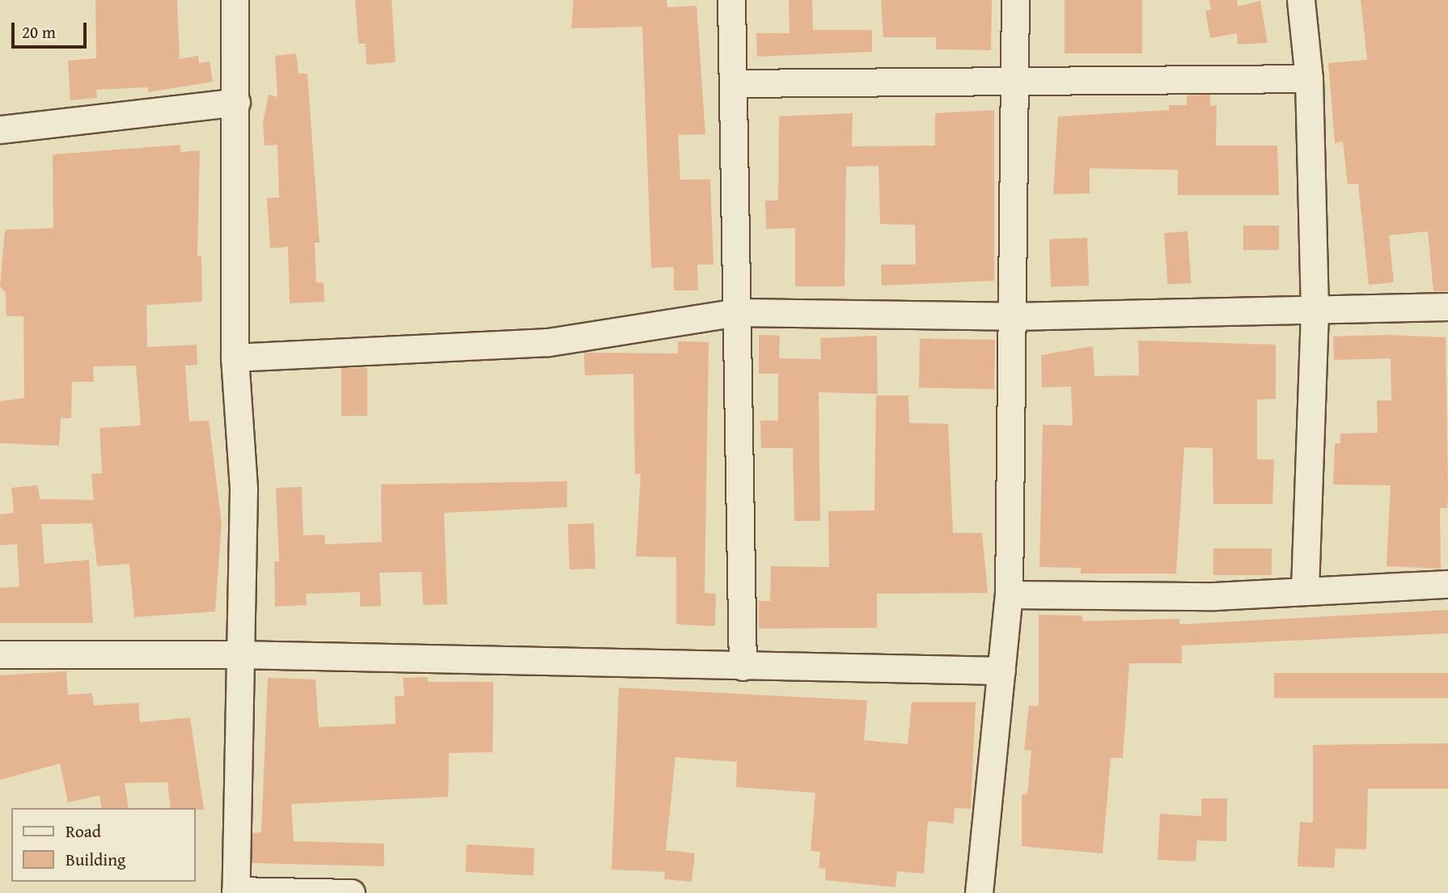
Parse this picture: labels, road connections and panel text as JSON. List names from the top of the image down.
{
  "legend": ["Road", "Building"],
  "scale_bar": "20 m"
}
